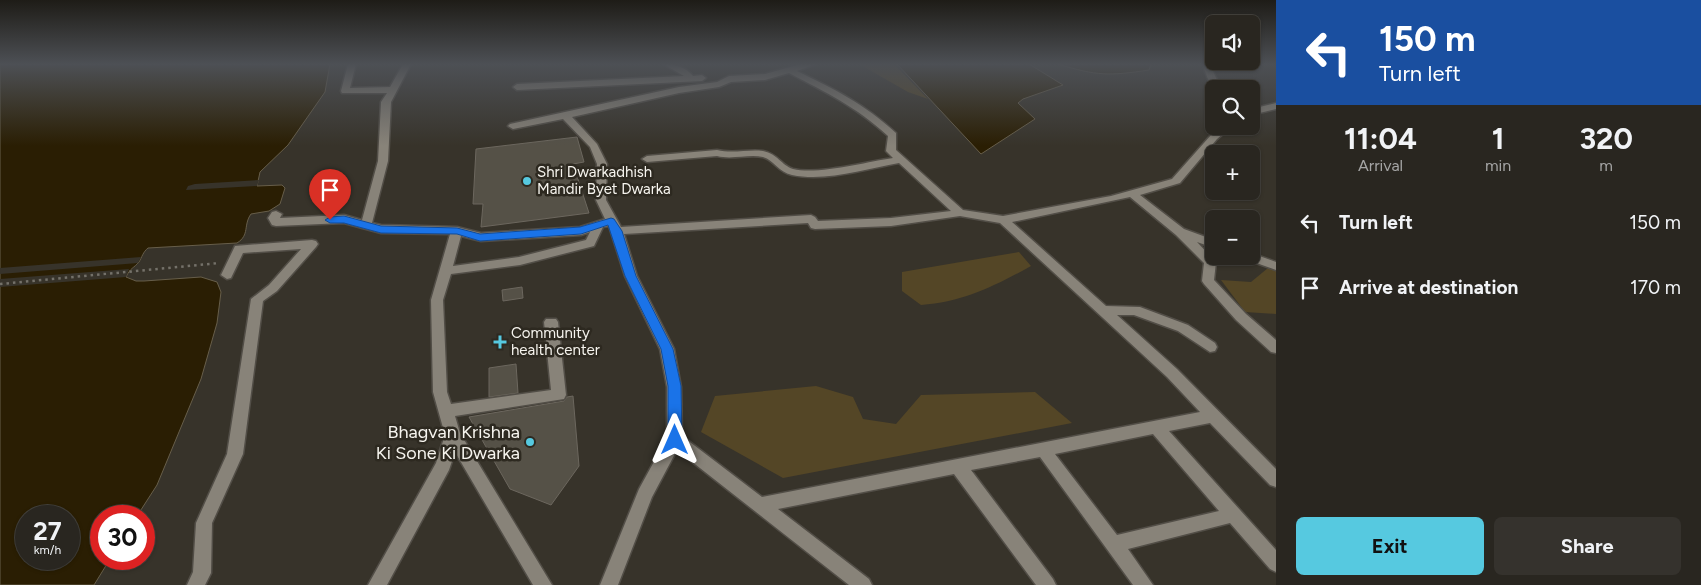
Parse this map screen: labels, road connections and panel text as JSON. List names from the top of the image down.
{
  "places": {
    "other": ["Shri Dwarkadhish Mandir Byet Dwarka", "Bhagvan Krishna Ki Sone Ki Dwarka"],
    "health": ["Community health center"]
  },
  "page": {
    "turn": ["150 m", "Turn left"],
    "map_buttons": ["+", "−"],
    "eta": [
      "11:04",
      "Arrival",
      "1",
      "min",
      "320",
      "m"
    ],
    "list": [
      {
        "name": "Turn left",
        "value": "150 m"
      },
      {
        "name": "Arrive at destination",
        "value": "170 m"
      }
    ],
    "speed": "27 km/h",
    "limit": "30",
    "buttons": ["Exit", "Share"]
  }
}
